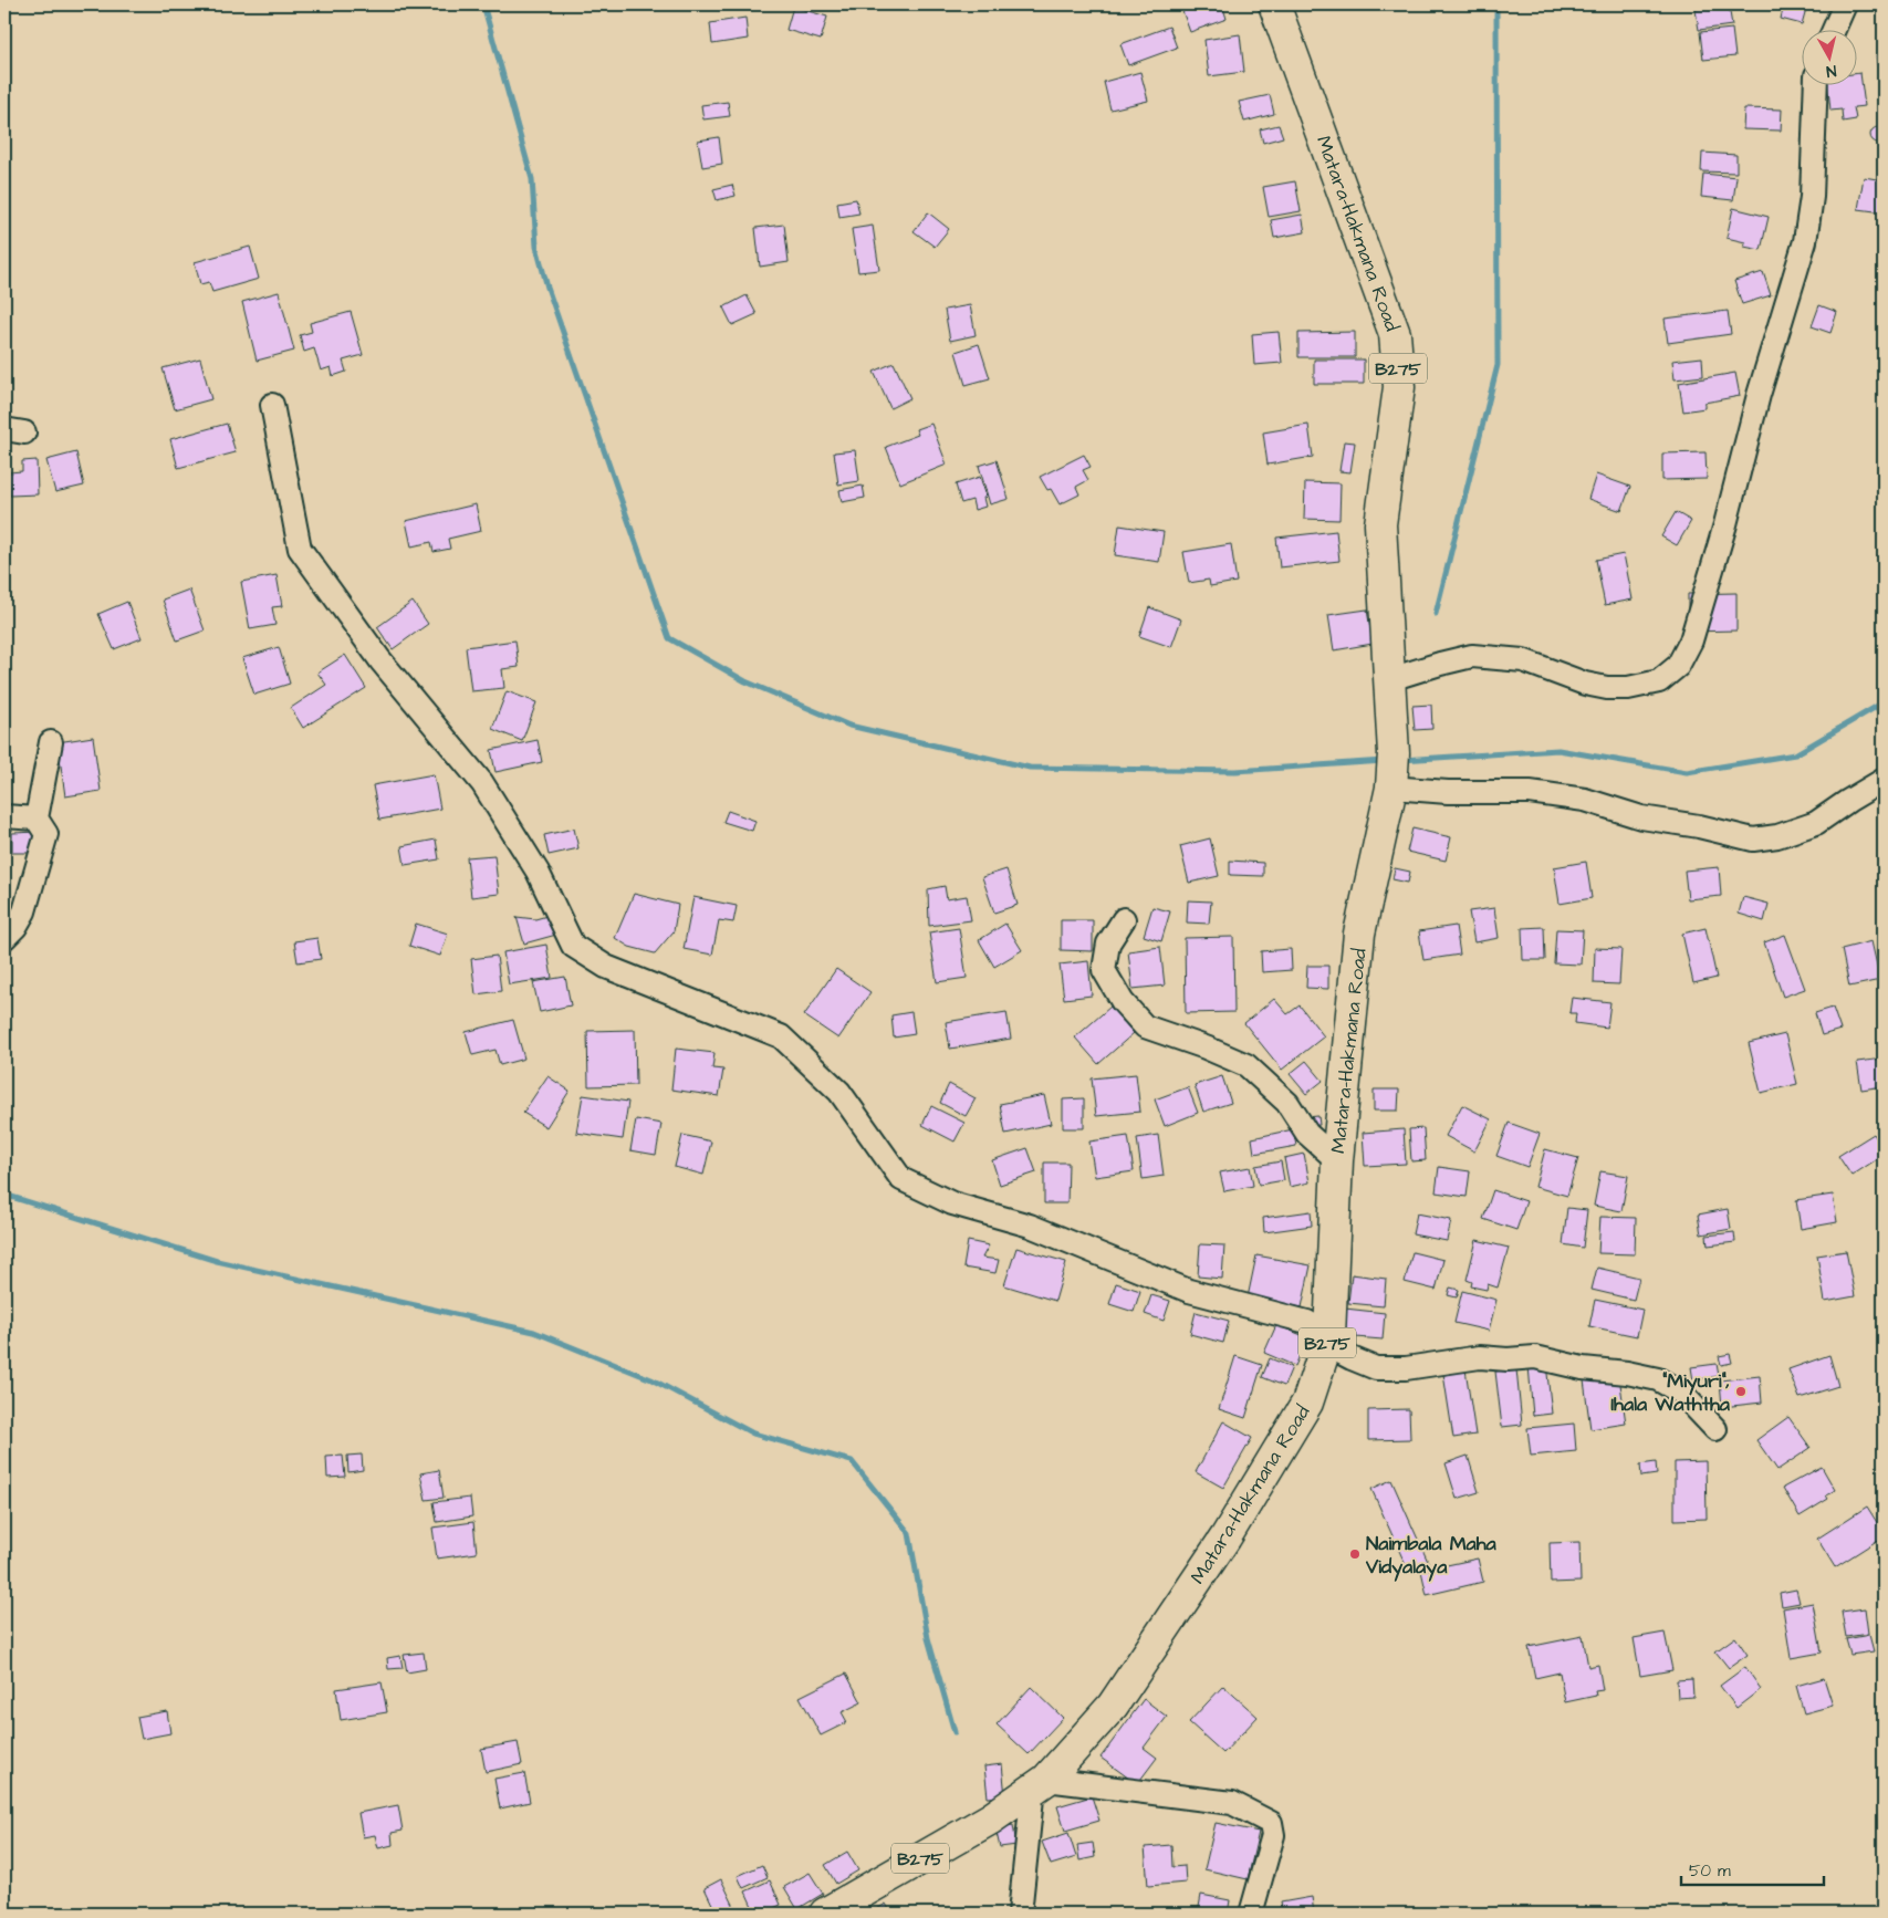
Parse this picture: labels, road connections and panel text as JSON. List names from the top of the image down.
{
  "streets": {
    "main road": ["Matara-Hakmana Road", "B275"]
  },
  "places": ["\"Miyuri\", Ihala Waththa", "Naimbala Maha Vidyalaya"],
  "scale_bar": "50 m",
  "north": "bottom"
}
